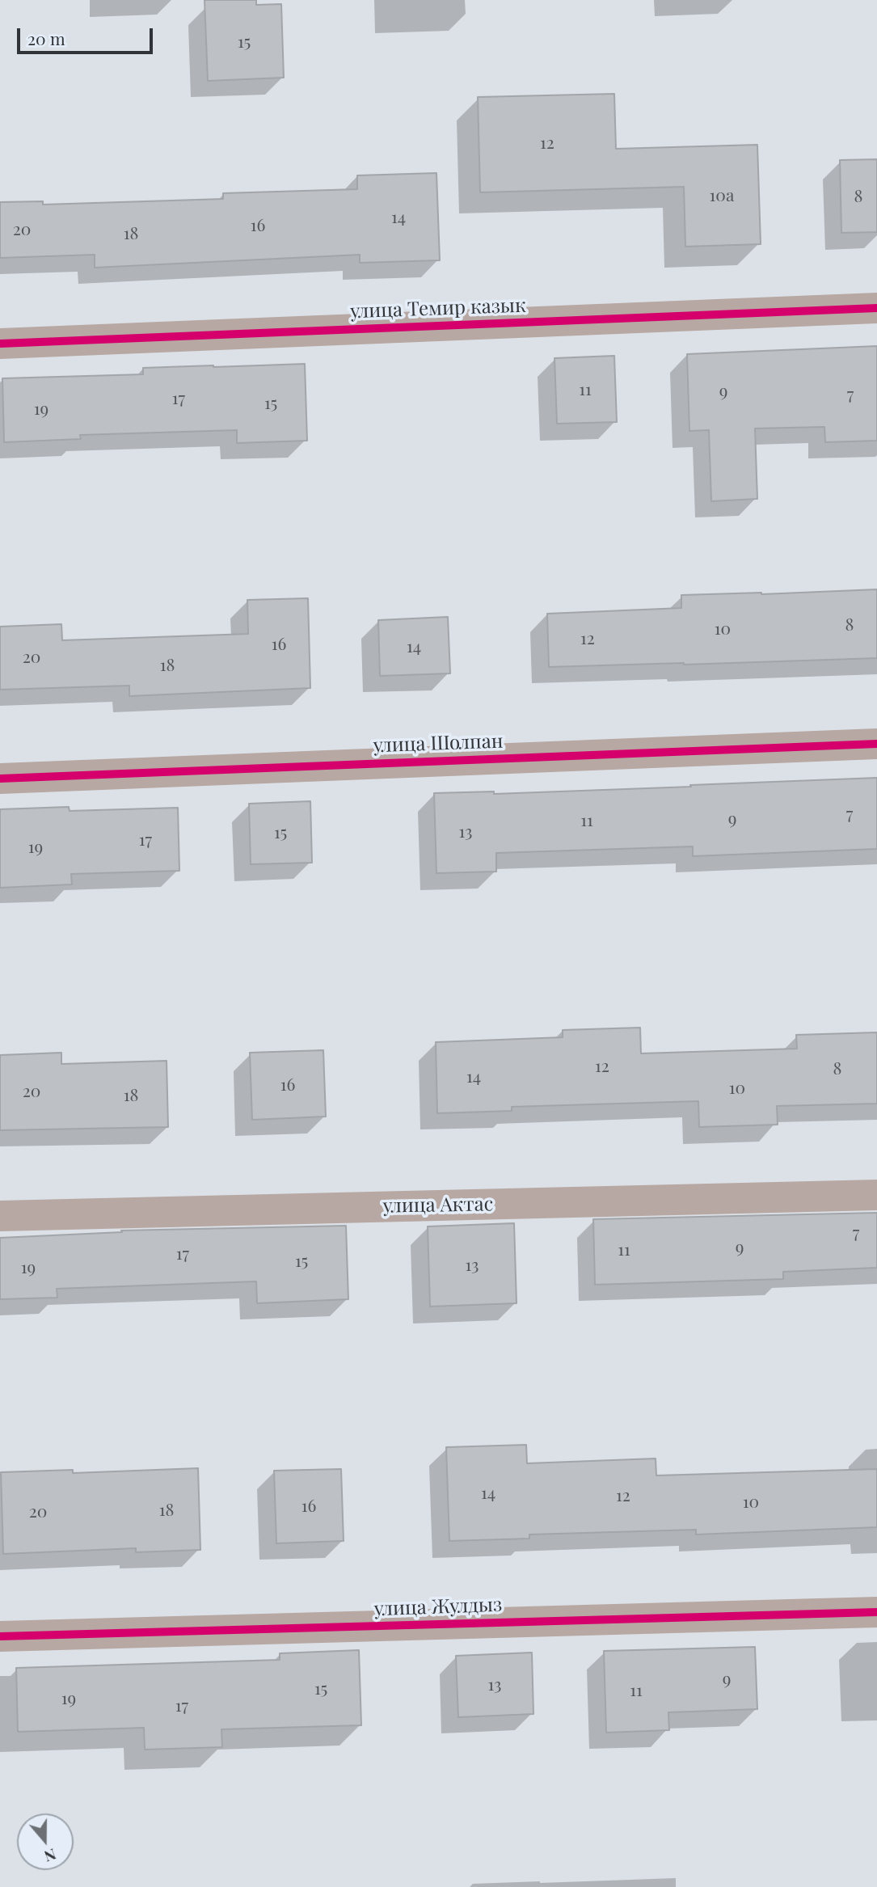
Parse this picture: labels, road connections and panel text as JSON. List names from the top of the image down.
{
  "streets": {
    "street": [
      "улица Темир казык",
      "улица Шолпан",
      "улица Актас",
      "улица Жулдыз"
    ]
  },
  "house_numbers": [
    "15",
    "12",
    "10а",
    "8",
    "14",
    "16",
    "20",
    "18",
    "11",
    "9",
    "7",
    "17",
    "15",
    "19",
    "8",
    "10",
    "12",
    "16",
    "14",
    "20",
    "18",
    "7",
    "9",
    "11",
    "13",
    "15",
    "17",
    "19",
    "12",
    "8",
    "14",
    "16",
    "10",
    "20",
    "18",
    "7",
    "9",
    "11",
    "17",
    "15",
    "13",
    "19",
    "14",
    "12",
    "10",
    "16",
    "18",
    "20",
    "9",
    "13",
    "15",
    "11",
    "19",
    "17"
  ],
  "scale_bar": "20 m",
  "north": "bottom"
}
